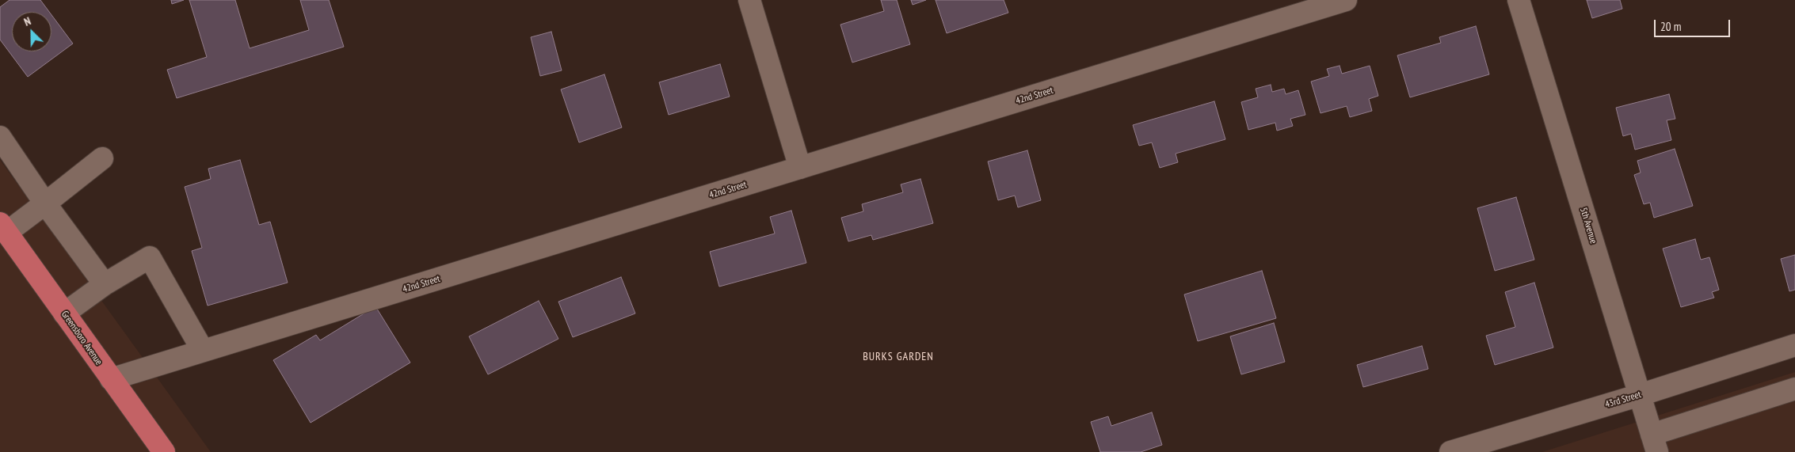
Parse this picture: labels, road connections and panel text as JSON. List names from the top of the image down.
{
  "streets": {
    "main road": ["Greensboro Avenue"],
    "street": ["42nd Street", "5th Avenue", "43rd Street"]
  },
  "crossings": [
    ["42nd Street", "Greensboro Avenue"],
    ["5th Avenue", "43rd Street"]
  ],
  "districts": ["BURKS GARDEN"],
  "scale_bar": "20 m",
  "north": "top left"
}
